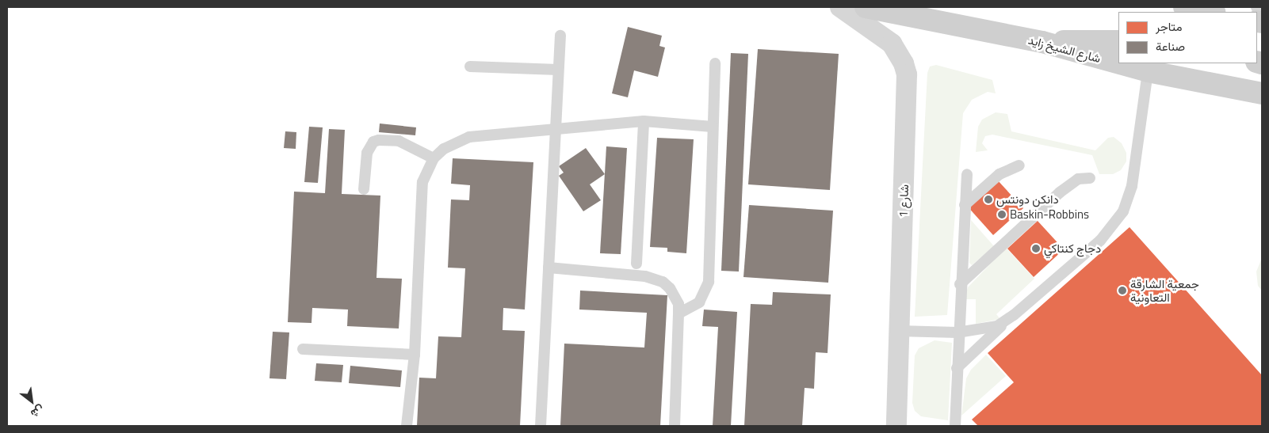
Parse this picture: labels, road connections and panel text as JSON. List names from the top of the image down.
{
  "streets": {
    "main road": ["شارع الشيخ زايد"],
    "street": ["شارع 1"]
  },
  "places": [
    "دانكن دونتس",
    "Baskin-Robbins",
    "دجاج كنتاكي",
    "جمعية الشارقة التعاونية"
  ],
  "legend": ["متاجر", "صناعة"],
  "north": "bottom right"
}
